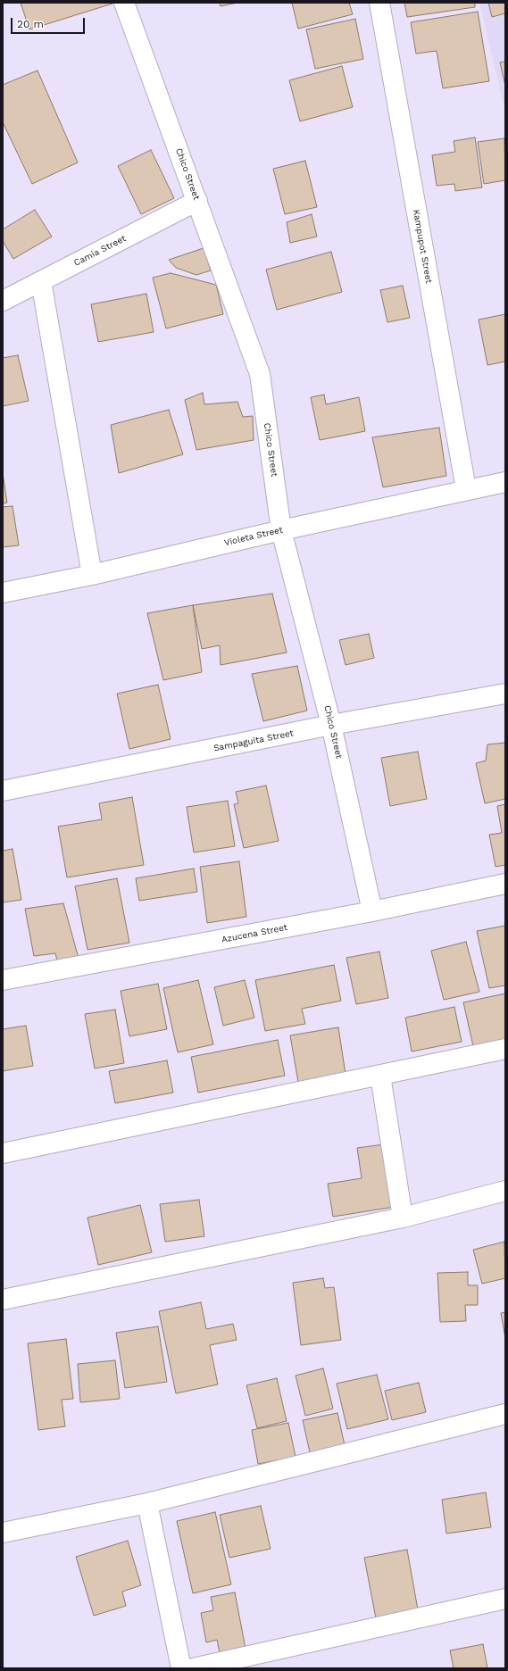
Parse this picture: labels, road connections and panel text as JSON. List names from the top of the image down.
{
  "streets": {
    "street": [
      "Chico Street",
      "Kampupot Street",
      "Camia Street",
      "Violeta Street",
      "Sampaguita Street",
      "Azucena Street"
    ]
  },
  "crossings": [
    ["Chico Street", "Camia Street"],
    ["Chico Street", "Violeta Street"],
    ["Chico Street", "Sampaguita Street"],
    ["Chico Street", "Azucena Street"],
    ["Kampupot Street", "Violeta Street"]
  ],
  "scale_bar": "20 m"
}
